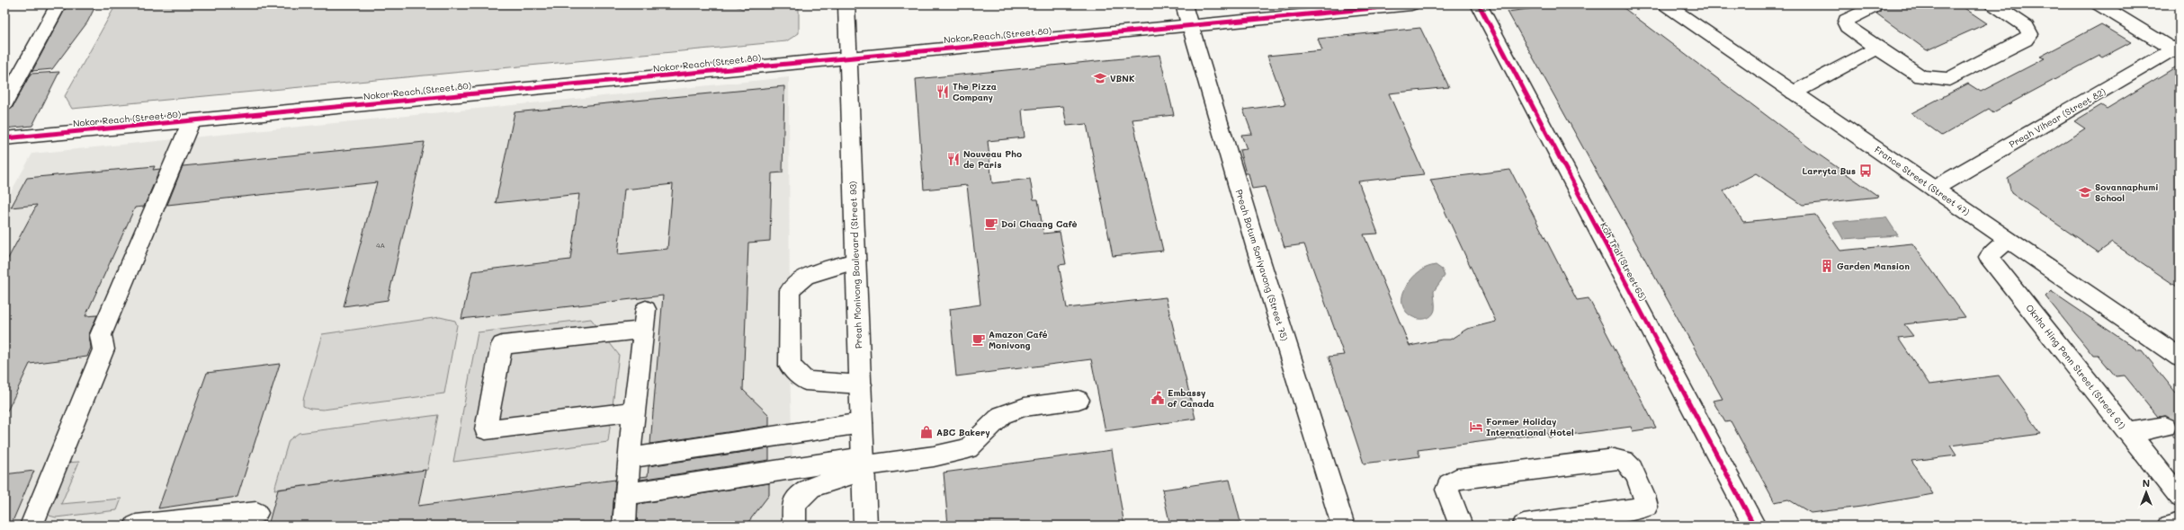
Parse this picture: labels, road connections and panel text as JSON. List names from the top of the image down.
{
  "streets": {
    "main road": [
      "Nokor Reach (Street 80)",
      "Preah Vihear (Street 82)",
      "France Street (Street 47)",
      "Koh Tral (Street 65)",
      "Preah Monivong Boulevard (Street 93)",
      "Preah Botum Soriyavong (Street 75)",
      "Oknha Hing Penn Street (Street 61)"
    ]
  },
  "crossings": [
    ["Nokor Reach (Street 80)", "Preah Monivong Boulevard (Street 93)"],
    ["Nokor Reach (Street 80)", "Preah Botum Soriyavong (Street 75)"],
    ["Preah Vihear (Street 82)", "France Street (Street 47)"],
    ["France Street (Street 47)", "Oknha Hing Penn Street (Street 61)"]
  ],
  "places": {
    "school or university": ["VBNK", "Sovannaphumi School"],
    "restaurant": ["The Pizza Company", "Nouveau Pho de Paris"],
    "bus stop": ["Larryta Bus"],
    "cafe": ["Doi Chaang Cafè", "Amazon Café Monivong"],
    "building": ["Garden Mansion"],
    "public building": ["Embassy of Canada"],
    "hotel": ["Former Holiday International Hotel"],
    "shop": ["ABC Bakery"]
  },
  "house_numbers": ["4A"],
  "north": "top"
}
